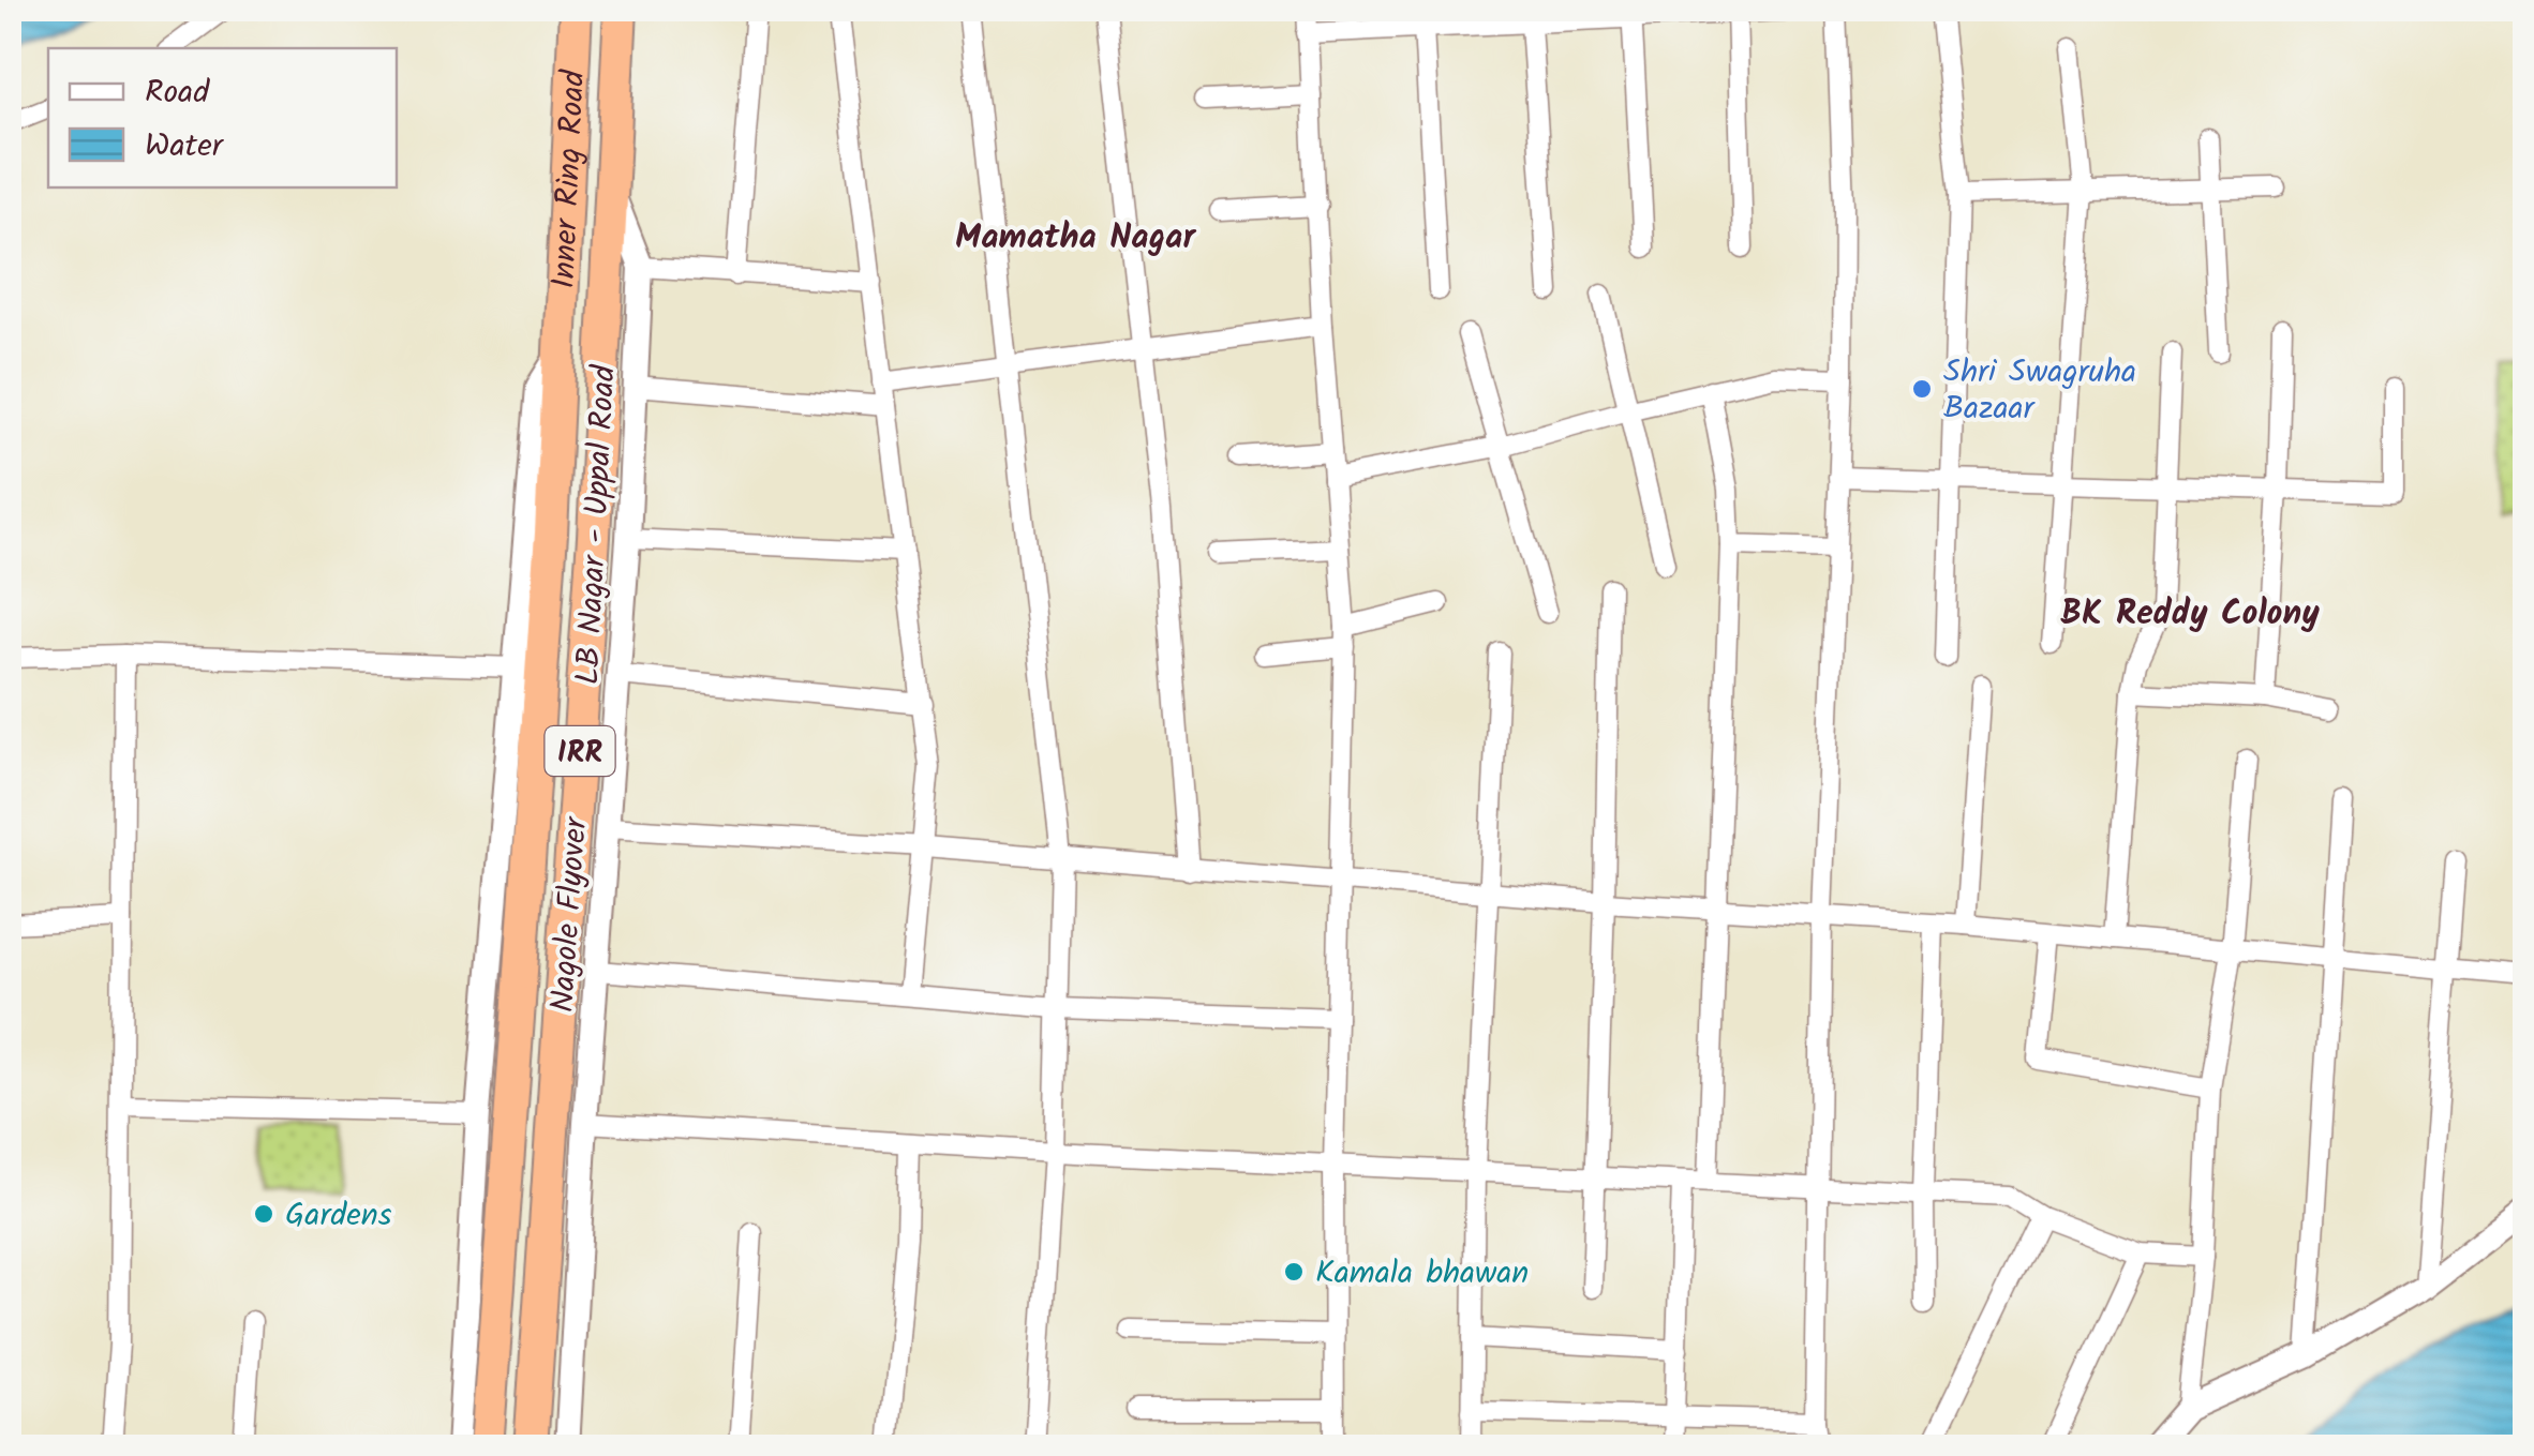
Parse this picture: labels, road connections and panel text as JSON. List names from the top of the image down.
{
  "streets": {
    "highway": ["Inner Ring Road", "IRR", "Nagole Flyover"],
    "street": ["LB Nagar - Uppal Road"]
  },
  "crossings": [
    ["Inner Ring Road", "LB Nagar - Uppal Road"],
    ["Inner Ring Road", "Nagole Flyover"],
    ["LB Nagar - Uppal Road", "Nagole Flyover"]
  ],
  "districts": ["Mamatha Nagar", "BK Reddy Colony"],
  "places": ["Shri Swagruha Bazaar", "Gardens", "Kamala bhawan"],
  "legend": ["Road", "Water"]
}
